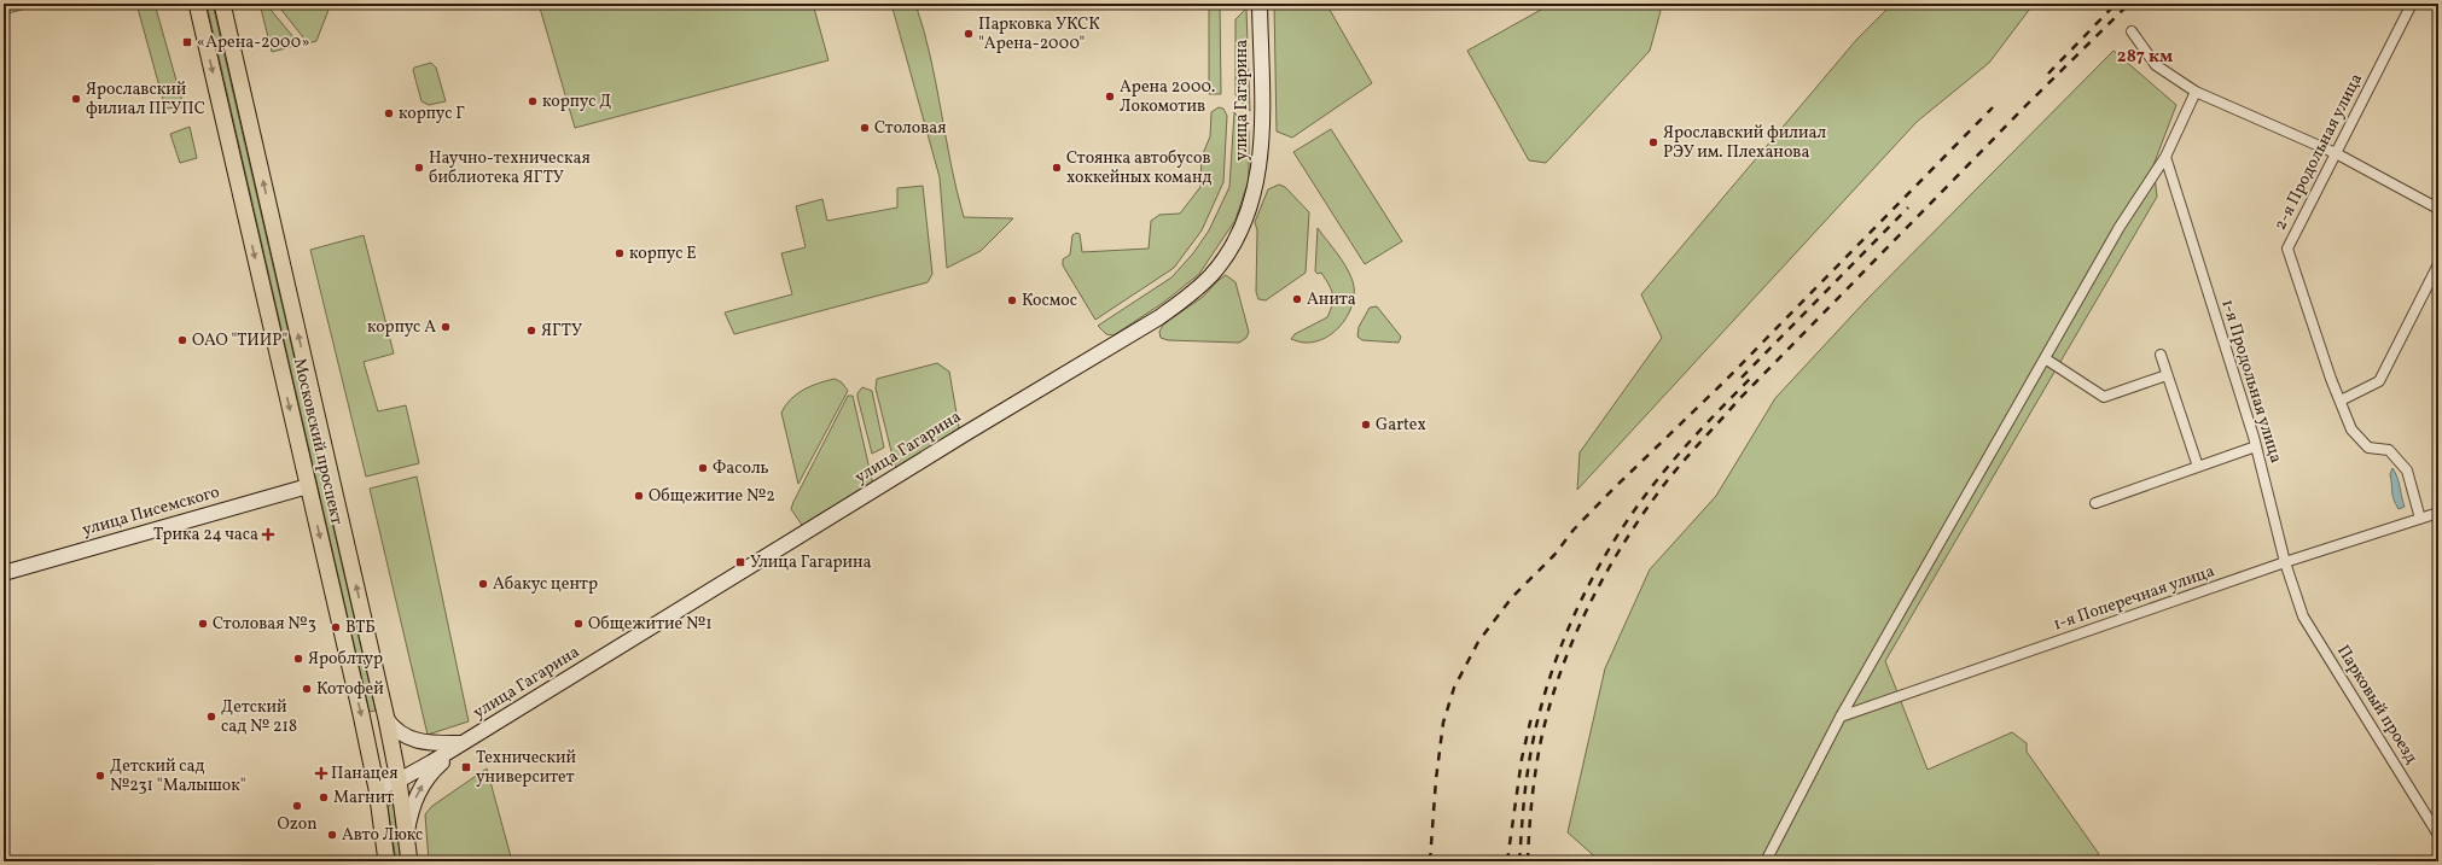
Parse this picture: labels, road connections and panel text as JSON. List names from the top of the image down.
{
  "streets": {
    "main road": ["улица Гагарина", "Московский проспект", "улица Писемского"],
    "street": [
      "2-я Продольная улица",
      "1-я Продольная улица",
      "1-я Поперечная улица",
      "Парковый проезд"
    ]
  },
  "crossings": [
    ["улица Гагарина", "Московский проспект"],
    ["2-я Продольная улица", "1-я Поперечная улица"],
    ["1-я Продольная улица", "1-я Поперечная улица"],
    ["1-я Продольная улица", "Парковый проезд"],
    ["Московский проспект", "улица Писемского"]
  ],
  "districts": ["287 км"],
  "places": {
    "other": [
      "Парковка УКСК \"Арена-2000\"",
      "Арена 2000. Локомотив",
      "Ярославский филиал ПГУПС",
      "корпус Д",
      "корпус Г",
      "Столовая",
      "Ярославский филиал РЭУ им. Плеханова",
      "Научно-техническая библиотека ЯГТУ",
      "Стоянка автобусов хоккейных команд",
      "корпус Е",
      "Анита",
      "Космос",
      "корпус А",
      "ЯГТУ",
      "ОАО \"ТИИР\"",
      "Gartex",
      "Фасоль",
      "Общежитие №2",
      "Абакус центр",
      "Столовая №3",
      "Общежитие №1",
      "ВТБ",
      "Яроблтур",
      "Котофей",
      "Детский сад № 218",
      "Детский сад №231 \"Малышок\"",
      "Магнит",
      "Ozon",
      "Авто Люкс"
    ],
    "transit": ["«Арена-2000»", "Улица Гагарина", "Технический университет"],
    "health": ["Трика 24 часа", "Панацея"]
  }
}
